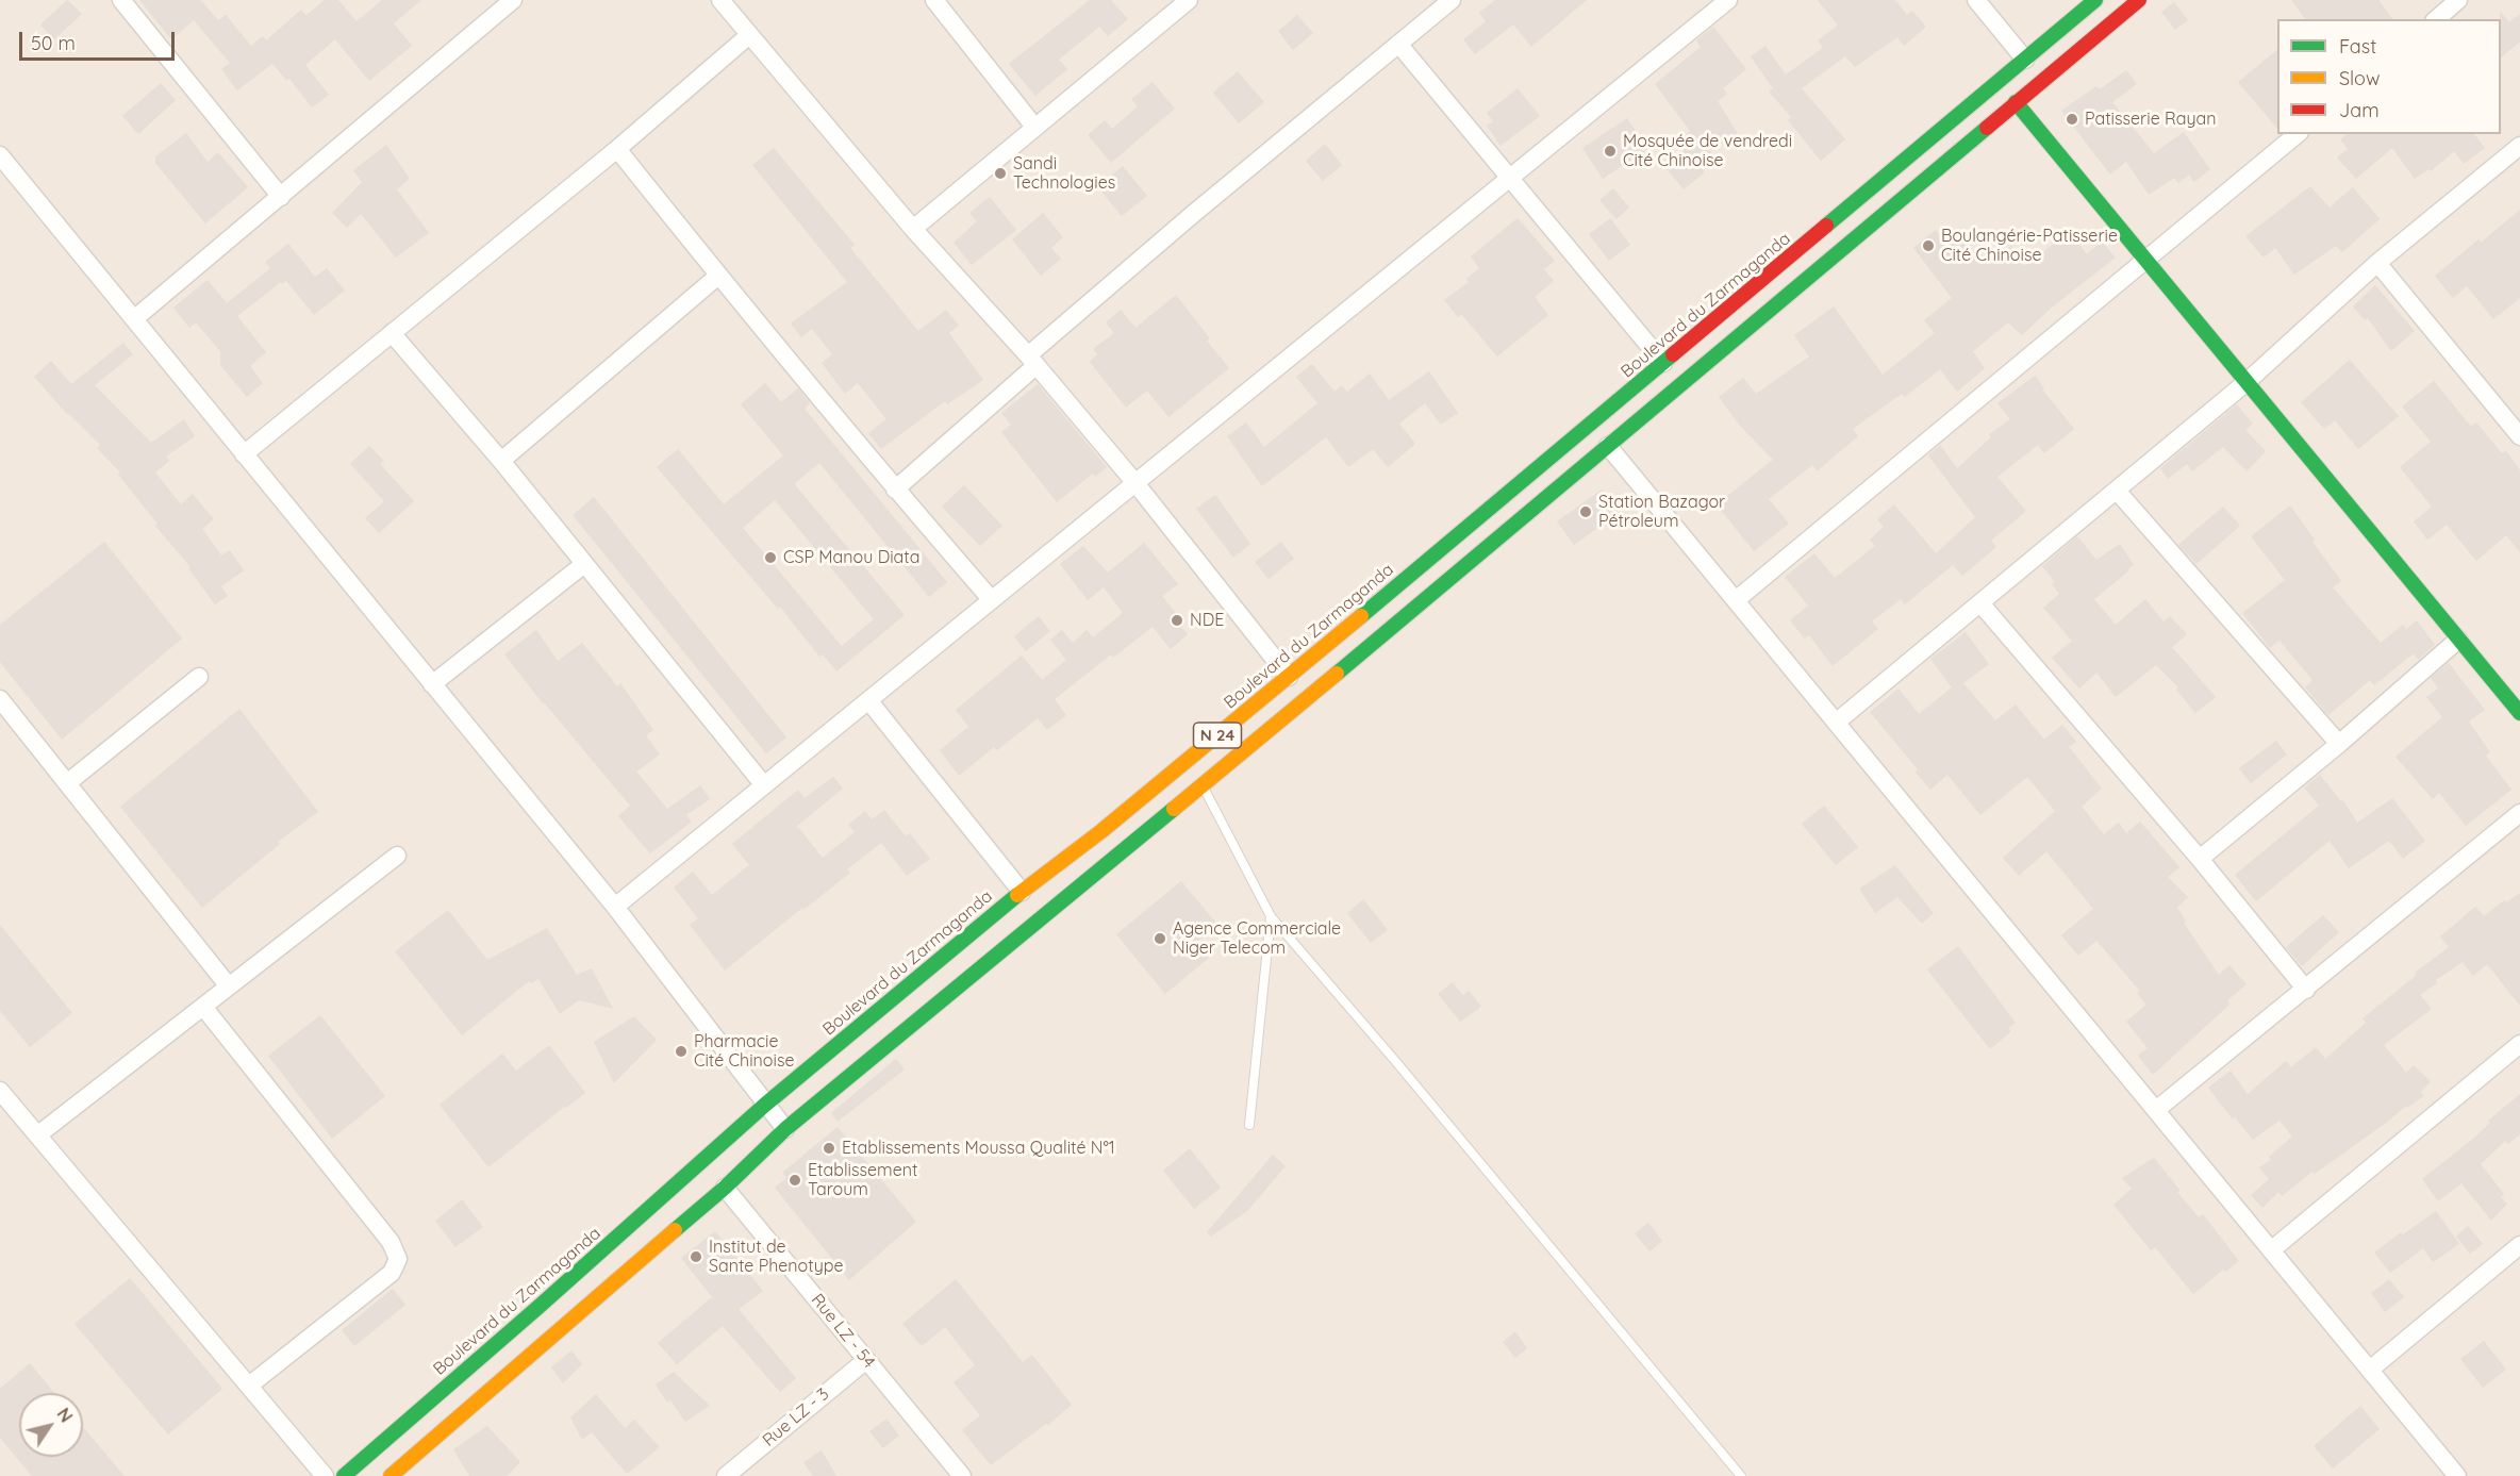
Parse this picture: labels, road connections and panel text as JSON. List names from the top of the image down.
{
  "streets": {
    "main road": ["Boulevard du Zarmaganda", "N 24"],
    "street": ["Rue LZ - 54", "Rue LZ - 3"]
  },
  "crossings": [
    ["N 24", "Rue LZ - 54"],
    ["Rue LZ - 54", "Rue LZ - 3"]
  ],
  "places": [
    "Patisserie Rayan",
    "Mosquée de vendredi Cité Chinoise",
    "Sandi Technologies",
    "Boulangérie-Patisserie Cité Chinoise",
    "Station Bazagor Pétroleum",
    "CSP Manou Diata",
    "NDE",
    "Agence Commerciale Niger Telecom",
    "Pharmacie Cité Chinoise",
    "Etablissements Moussa Qualité N°1",
    "Etablissement Taroum",
    "Institut de Sante Phenotype"
  ],
  "legend": ["Fast", "Slow", "Jam"],
  "scale_bar": "50 m",
  "north": "top right"
}
